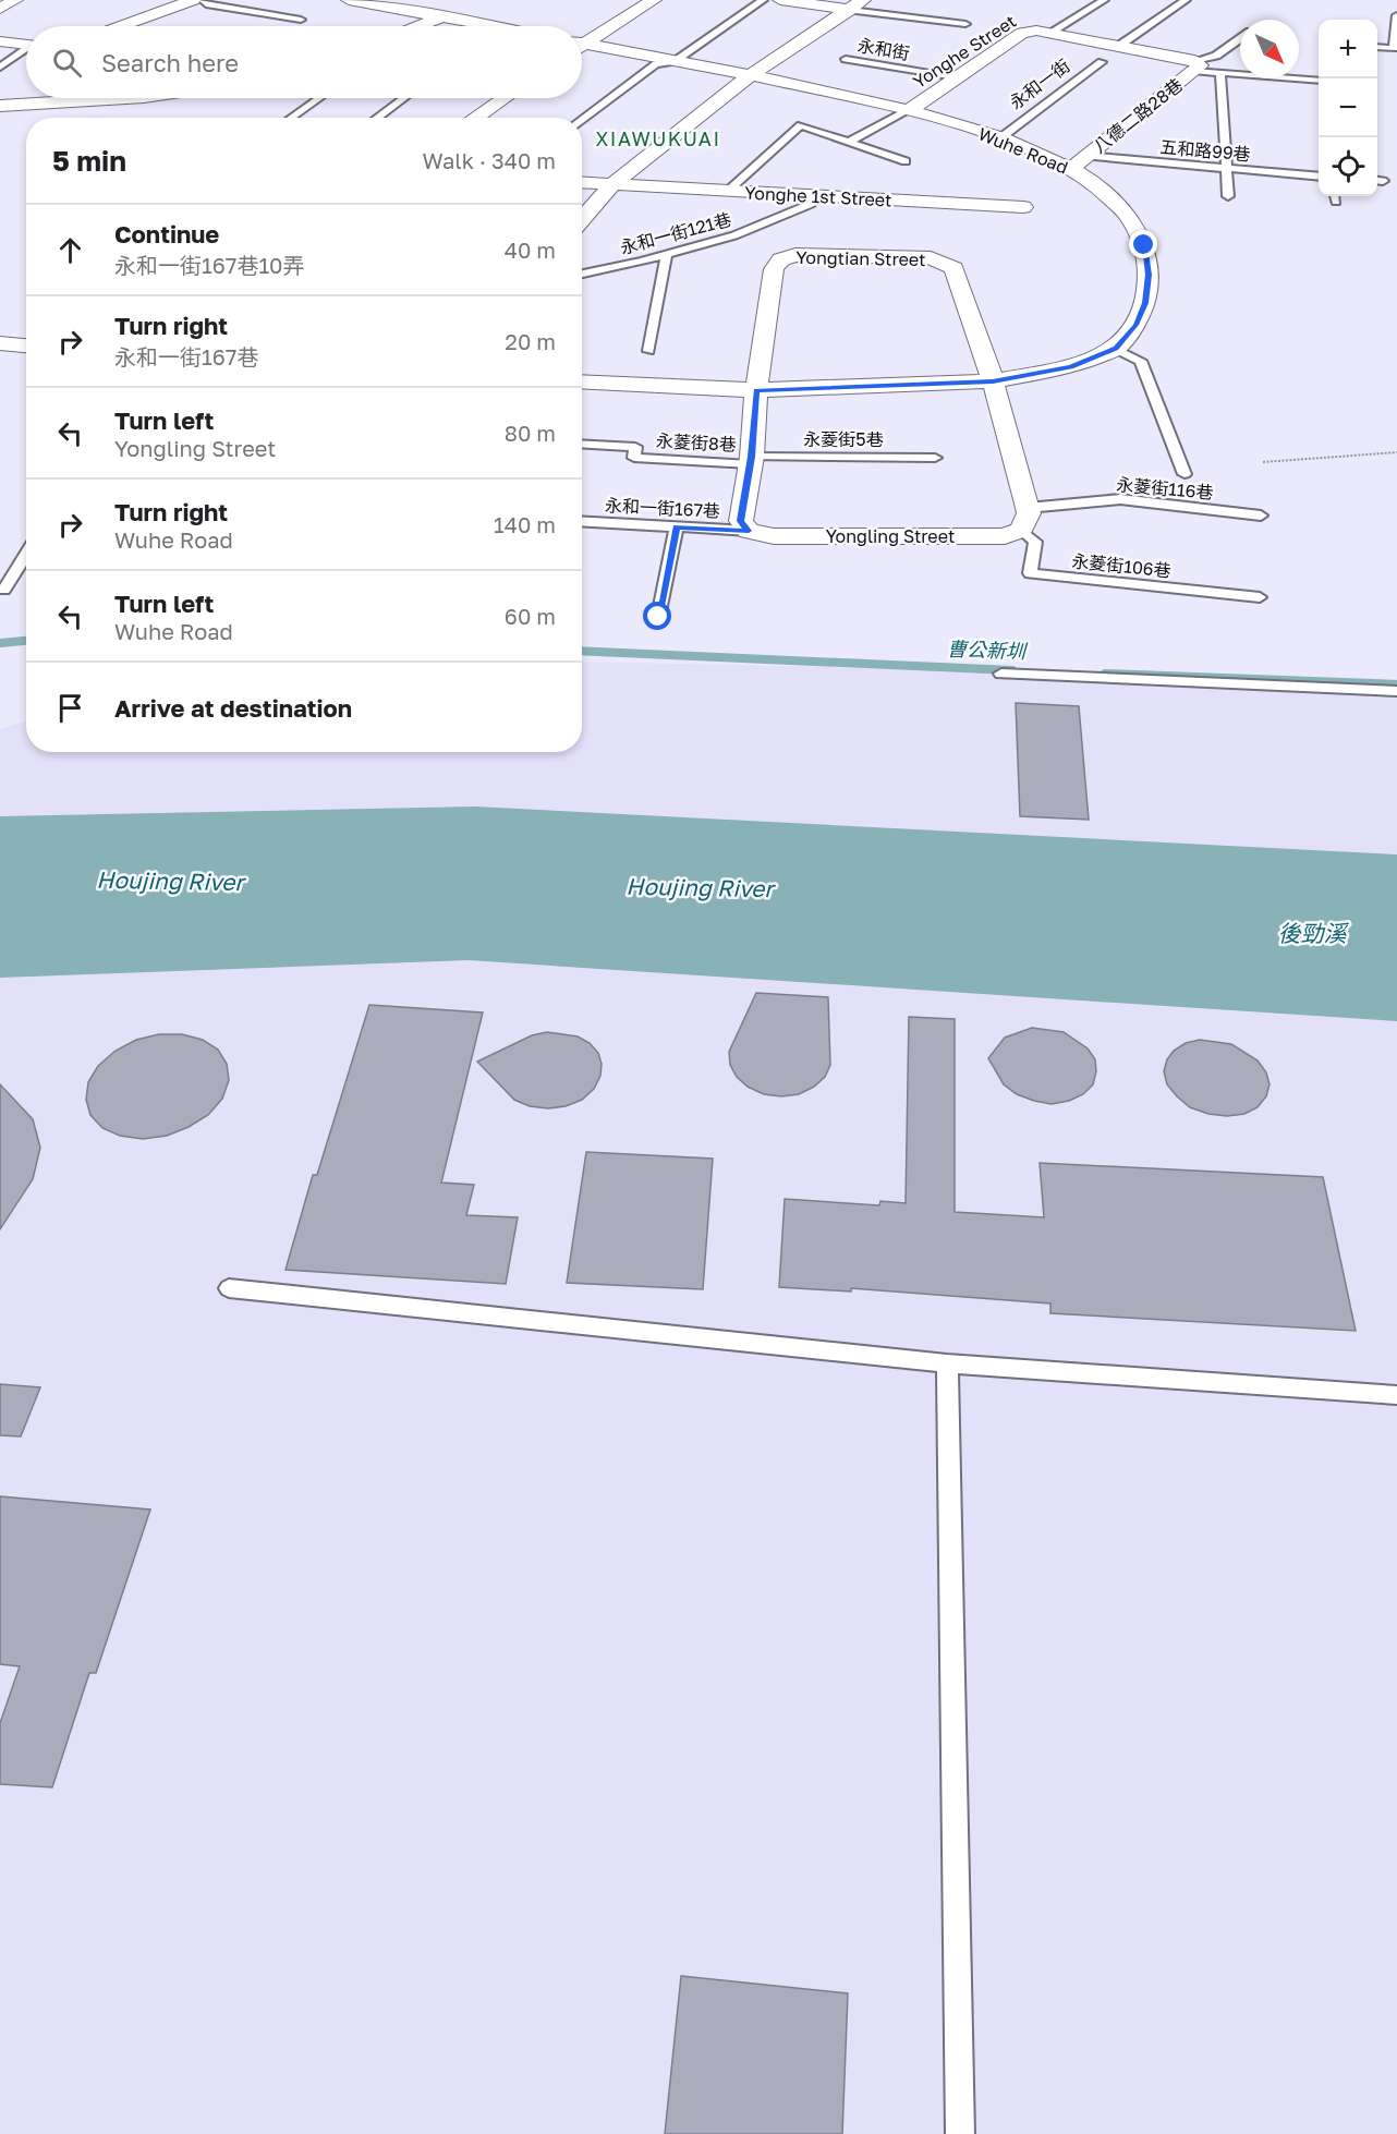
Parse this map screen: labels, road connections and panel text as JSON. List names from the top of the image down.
{
  "streets": {
    "street": [
      "Yonghe Street",
      "八德二路28巷",
      "Wuhe Road",
      "Yonghe 1st Street",
      "Yongtian Street",
      "Yongling Street"
    ],
    "lane": [
      "永和街",
      "永和一街",
      "五和路99巷",
      "永和一街121巷",
      "永菱街5巷",
      "永菱街8巷",
      "永菱街116巷",
      "永和一街167巷",
      "永菱街106巷"
    ]
  },
  "crossings": [
    ["永和街", "Yonghe Street"],
    ["Yonghe Street", "八德二路28巷"],
    ["Yonghe Street", "Wuhe Road"],
    ["永和一街", "Wuhe Road"],
    ["八德二路28巷", "Wuhe Road"],
    ["八德二路28巷", "五和路99巷"],
    ["Wuhe Road", "五和路99巷"],
    ["Wuhe Road", "Yongtian Street"],
    ["Yonghe 1st Street", "永和一街121巷"],
    ["永菱街5巷", "永菱街8巷"],
    ["永菱街116巷", "Yongling Street"],
    ["永菱街116巷", "永菱街106巷"],
    ["永和一街167巷", "Yongling Street"],
    ["Yongling Street", "永菱街106巷"]
  ],
  "districts": ["XIAWUKUAI"],
  "water": ["曹公新圳", "Houjing River", "後勁溪"],
  "north": "bottom right",
  "page": {
    "map_buttons": ["+", "−"],
    "search": "Search here",
    "heading": ["5 min", "Walk · 340 m"],
    "list": [
      ["Continue", "永和一街167巷10弄", "40 m"],
      ["Turn right", "永和一街167巷", "20 m"],
      ["Turn left", "Yongling Street", "80 m"],
      ["Turn right", "Wuhe Road", "140 m"],
      ["Turn left", "Wuhe Road", "60 m"],
      "Arrive at destination"
    ]
  }
}
